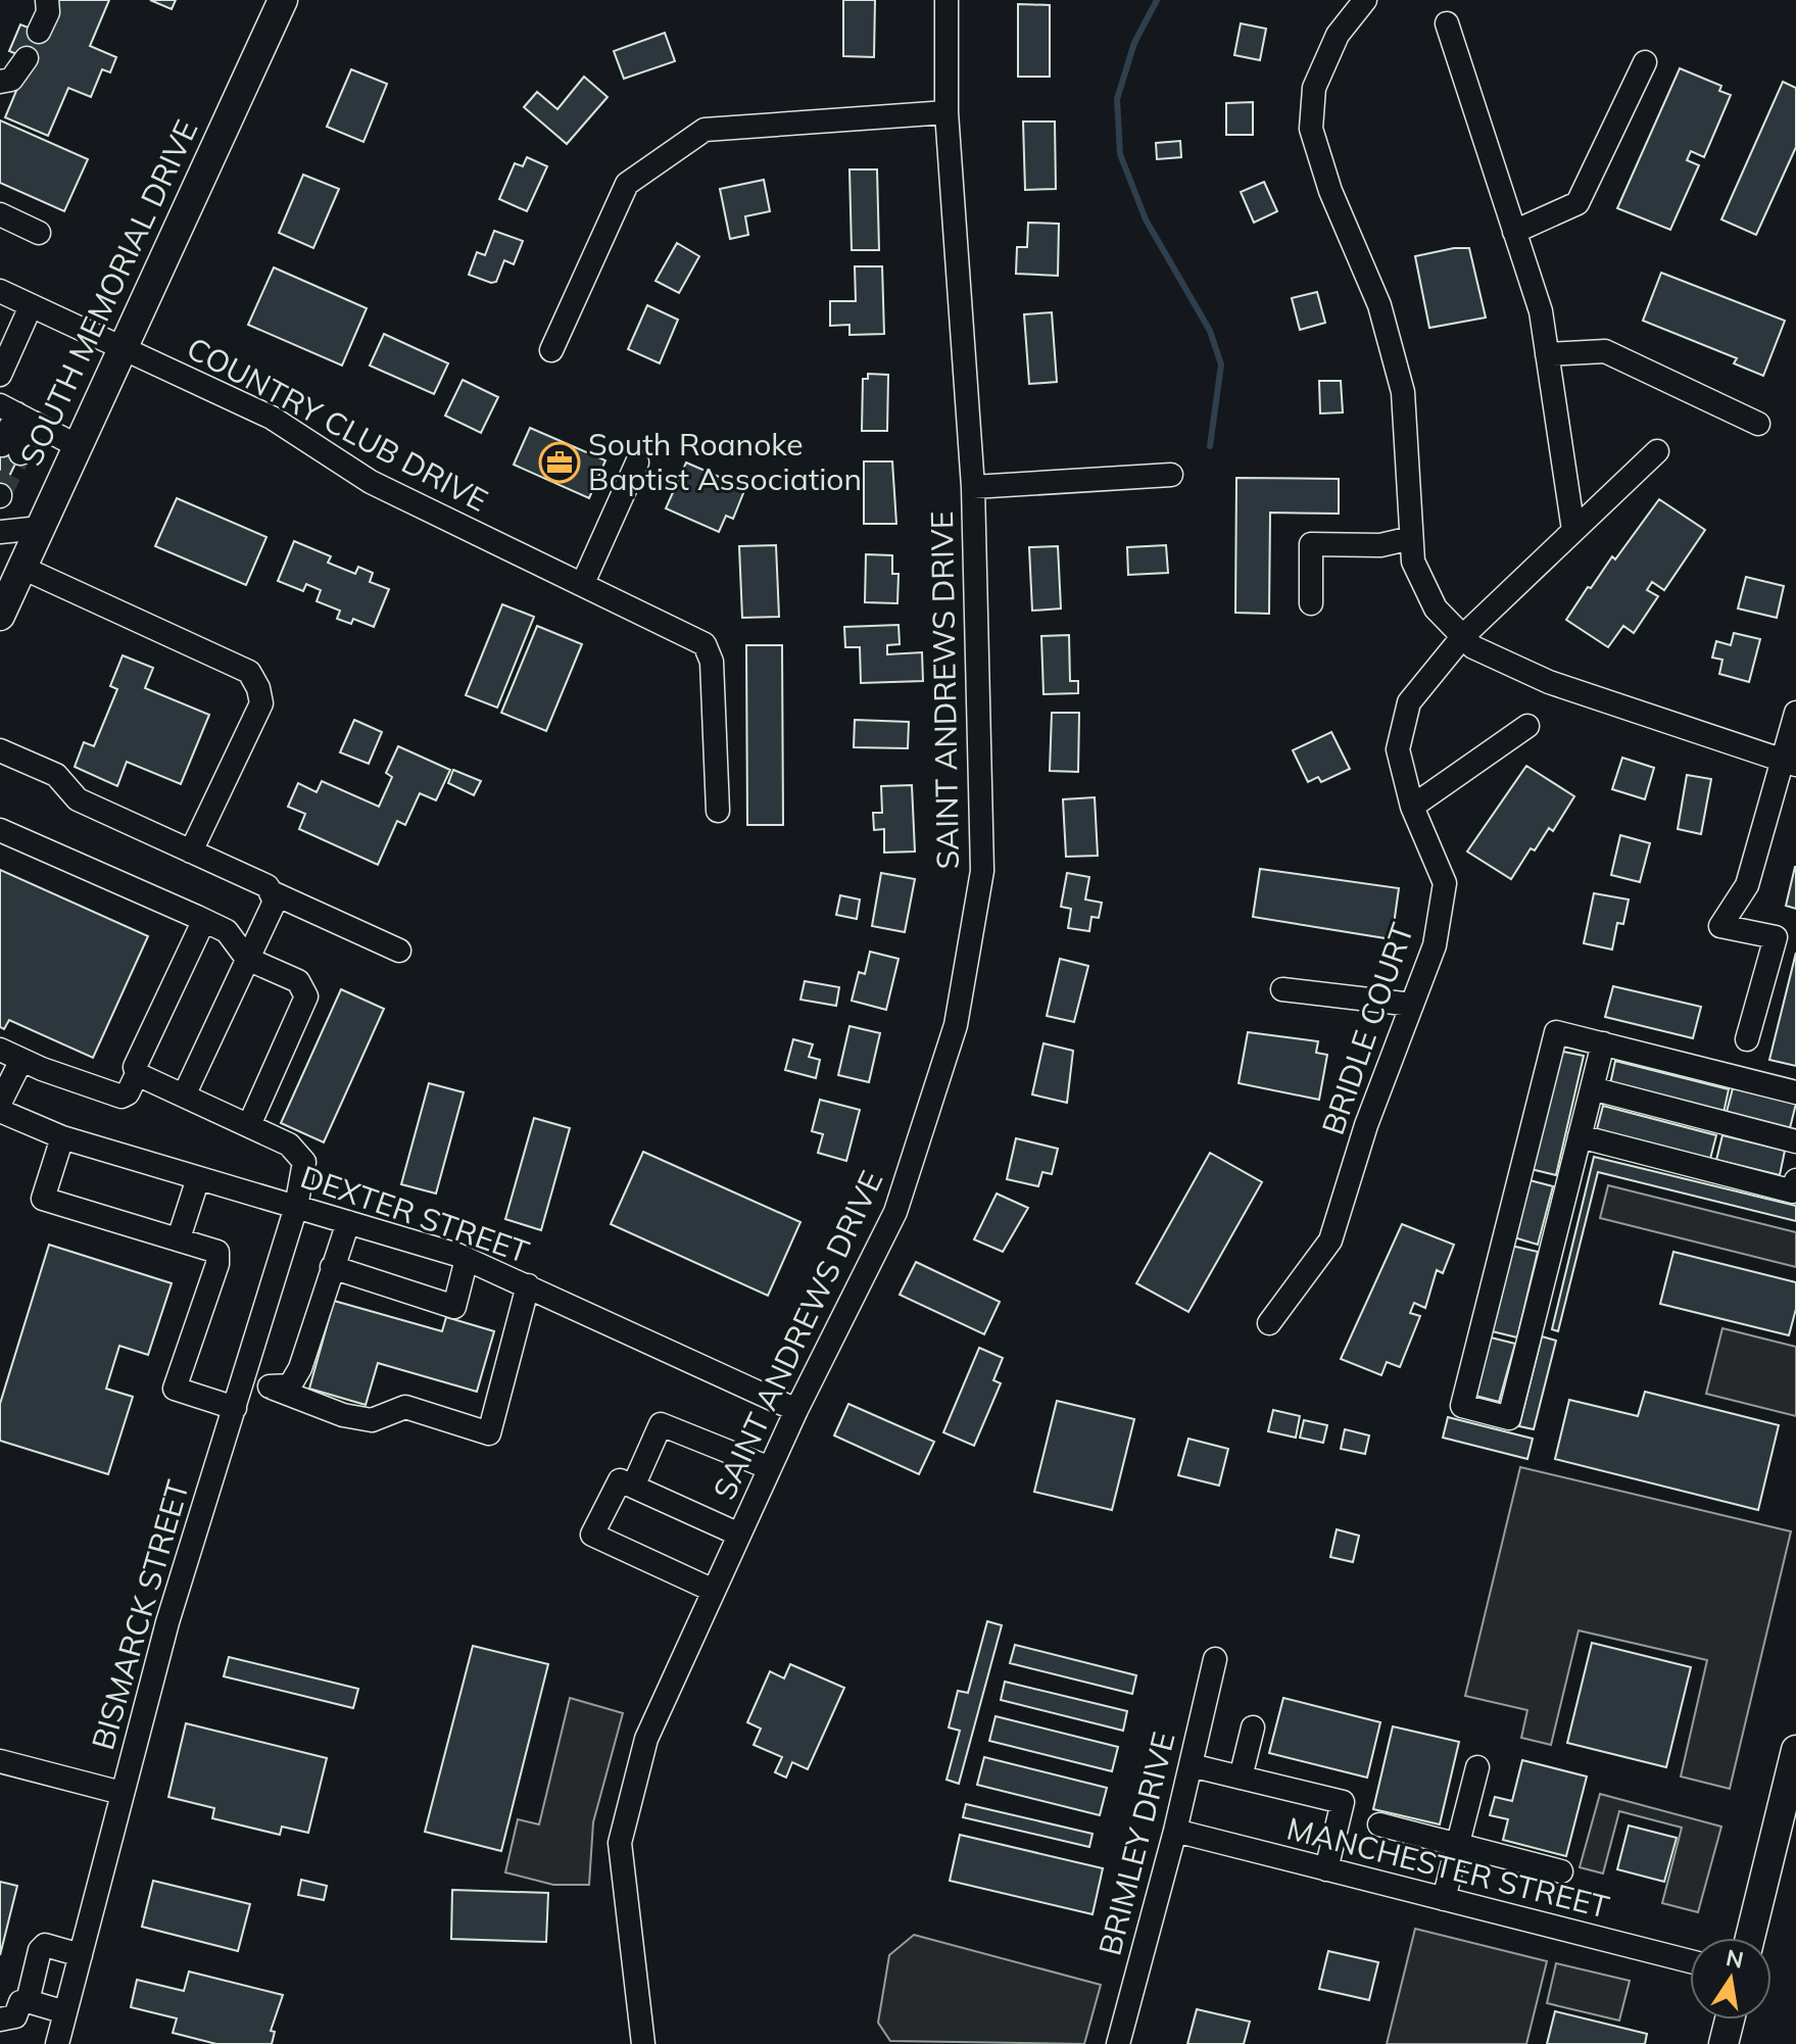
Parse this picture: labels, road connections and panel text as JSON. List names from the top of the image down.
{
  "streets": {
    "main road": ["SOUTH MEMORIAL DRIVE"],
    "street": [
      "COUNTRY CLUB DRIVE",
      "SAINT ANDREWS DRIVE",
      "BRIDLE COURT",
      "DEXTER STREET",
      "BISMARCK STREET",
      "BRIMLEY DRIVE",
      "MANCHESTER STREET"
    ]
  },
  "crossings": [
    ["SOUTH MEMORIAL DRIVE", "COUNTRY CLUB DRIVE"],
    ["SAINT ANDREWS DRIVE", "DEXTER STREET"],
    ["DEXTER STREET", "BISMARCK STREET"],
    ["BRIMLEY DRIVE", "MANCHESTER STREET"]
  ],
  "places": {
    "office": ["South Roanoke Baptist Association"]
  },
  "north": "top"
}
